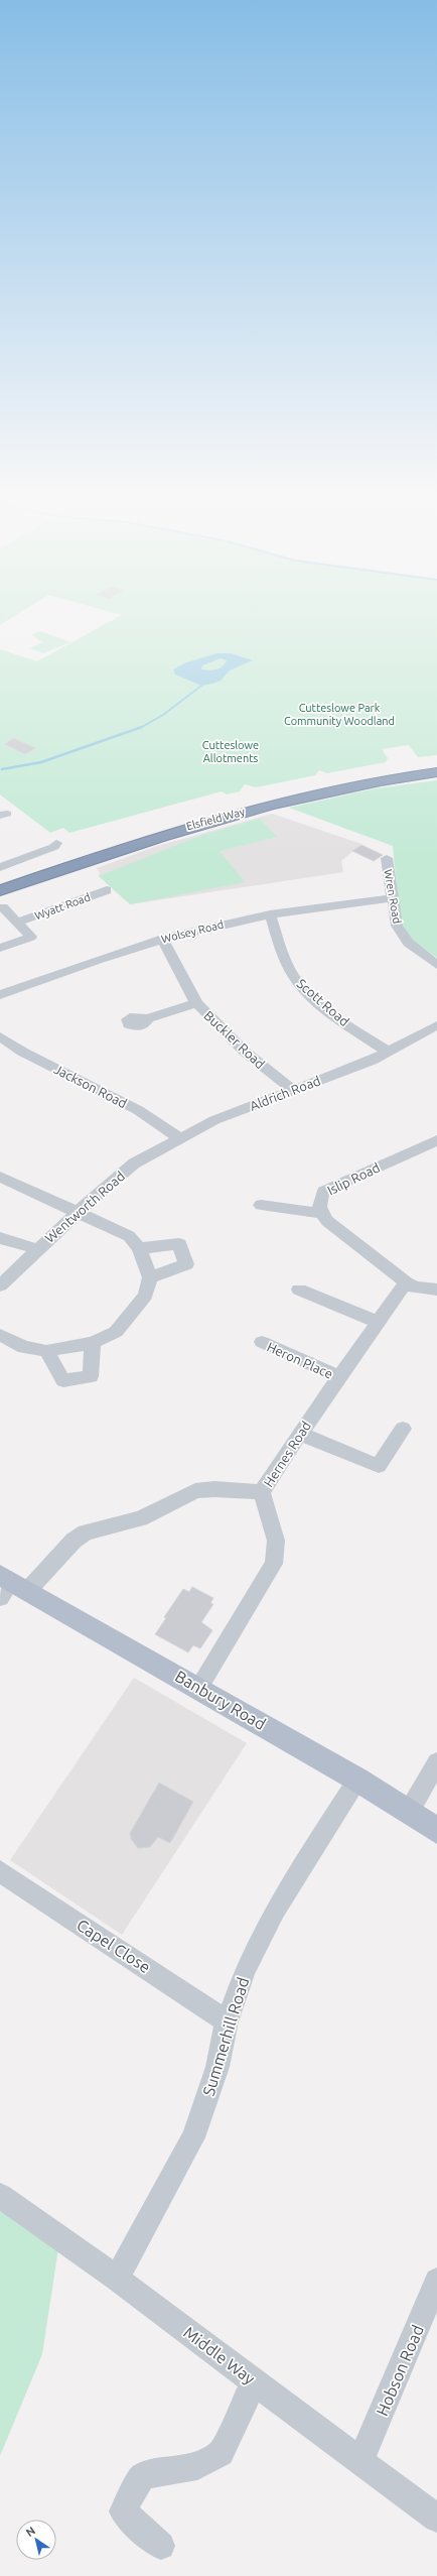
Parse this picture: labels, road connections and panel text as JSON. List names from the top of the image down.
{
  "streets": {
    "highway": ["Elsfield Way"],
    "main road": ["Banbury Road"],
    "street": [
      "Wren Road",
      "Wyatt Road",
      "Wolsey Road",
      "Scott Road",
      "Buckler Road",
      "Jackson Road",
      "Aldrich Road",
      "Islip Road",
      "Wentworth Road",
      "Heron Place",
      "Hernes Road",
      "Capel Close",
      "Summerhill Road",
      "Middle Way",
      "Hobson Road"
    ]
  },
  "crossings": [
    ["Wren Road", "Wolsey Road"],
    ["Wolsey Road", "Scott Road"],
    ["Wolsey Road", "Buckler Road"],
    ["Scott Road", "Aldrich Road"],
    ["Buckler Road", "Aldrich Road"],
    ["Jackson Road", "Aldrich Road"],
    ["Aldrich Road", "Wentworth Road"],
    ["Islip Road", "Hernes Road"],
    ["Heron Place", "Hernes Road"],
    ["Hernes Road", "Banbury Road"],
    ["Banbury Road", "Summerhill Road"],
    ["Capel Close", "Summerhill Road"],
    ["Summerhill Road", "Middle Way"],
    ["Middle Way", "Hobson Road"]
  ],
  "parks": ["Cutteslowe Park Community Woodland", "Cutteslowe Allotments"],
  "north": "top left"
}
